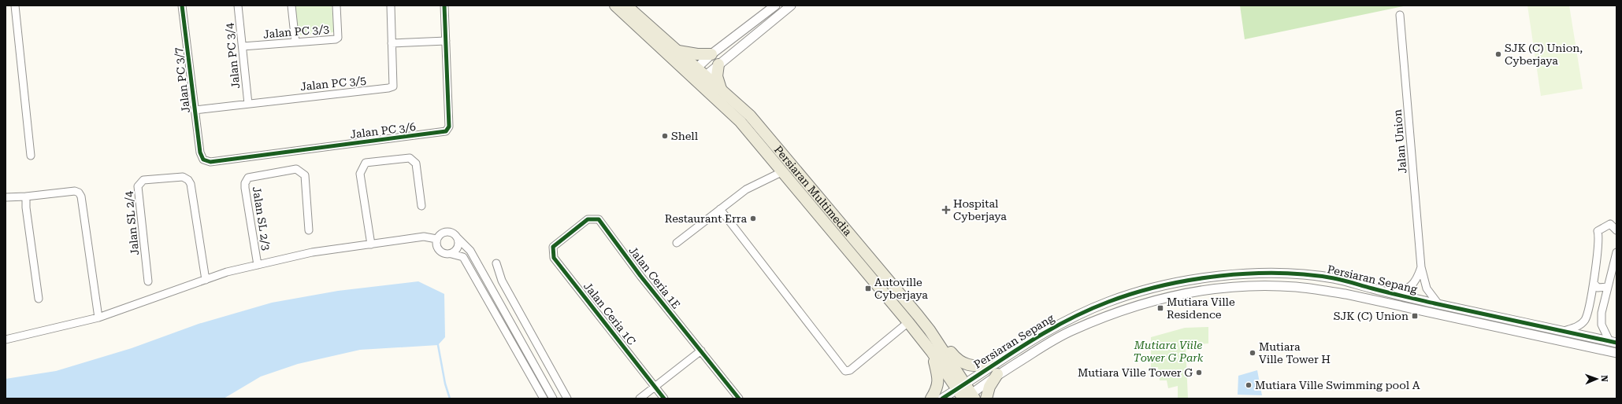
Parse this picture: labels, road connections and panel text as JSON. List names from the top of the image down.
{
  "streets": {
    "main road": ["Persiaran Multimedia"],
    "street": [
      "Jalan PC 3/3",
      "Jalan PC 3/4",
      "Jalan PC 3/7",
      "Jalan PC 3/5",
      "Jalan PC 3/6",
      "Jalan Union",
      "Jalan SL 2/3",
      "Jalan SL 2/4",
      "Jalan Ceria 1E",
      "Persiaran Sepang",
      "Jalan Ceria 1C"
    ]
  },
  "crossings": [
    ["Jalan PC 3/3", "Jalan PC 3/4"],
    ["Jalan PC 3/4", "Jalan PC 3/5"],
    ["Jalan PC 3/7", "Jalan PC 3/5"],
    ["Jalan PC 3/7", "Jalan PC 3/6"],
    ["Jalan Union", "Persiaran Sepang"],
    ["Persiaran Multimedia", "Persiaran Sepang"],
    ["Jalan Ceria 1E", "Jalan Ceria 1C"]
  ],
  "parks": ["Mutiara Viile Tower G Park"],
  "places": {
    "other": [
      "SJK (C) Union, Cyberjaya",
      "Shell",
      "Restaurant Erra",
      "Mutiara Ville Tower H",
      "Mutiara Ville Tower G",
      "Mutiara Ville Swimming pool A"
    ],
    "health": ["Hospital Cyberjaya"],
    "transit": ["Autoville Cyberjaya", "Mutiara Ville Residence", "SJK (C) Union"]
  },
  "north": "right"
}
